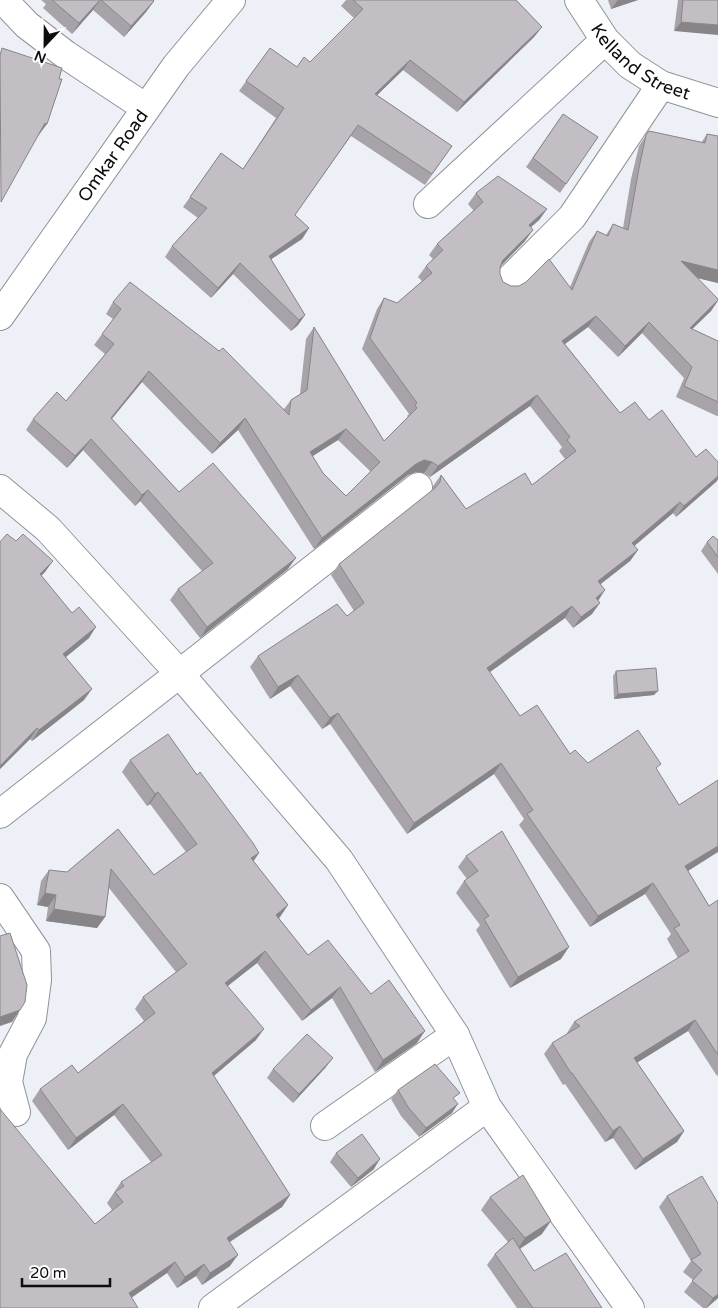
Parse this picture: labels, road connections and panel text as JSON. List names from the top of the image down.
{
  "streets": {
    "street": ["Kelland Street", "Omkar Road"]
  },
  "scale_bar": "20 m",
  "north": "bottom"
}
